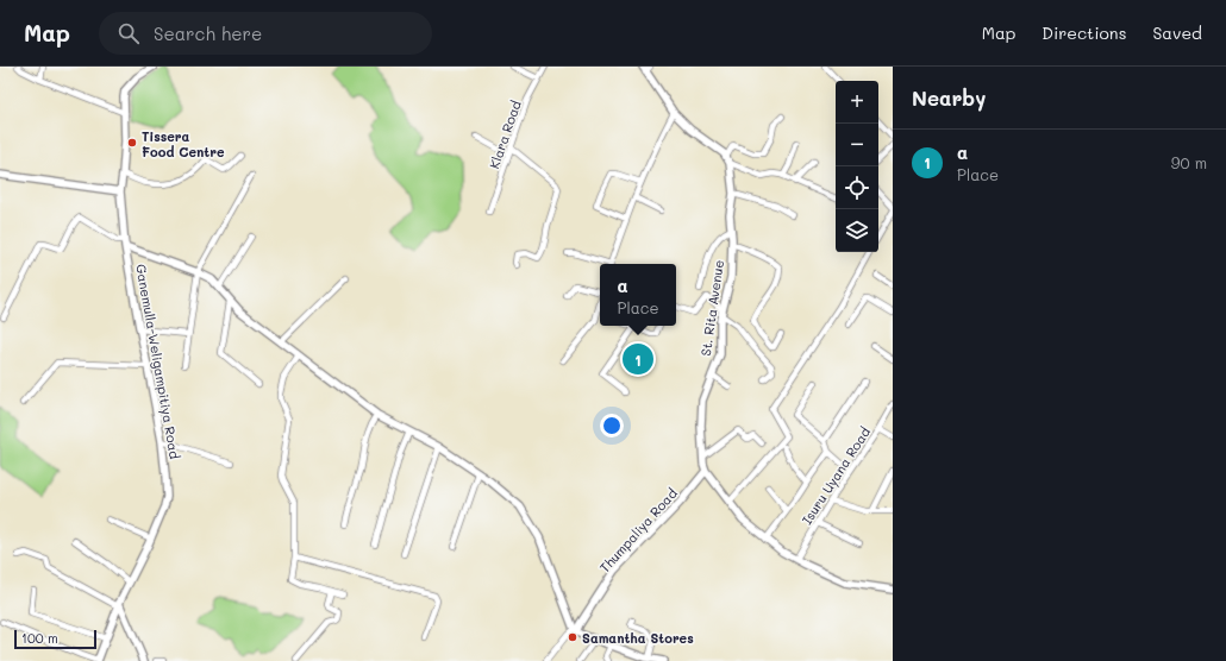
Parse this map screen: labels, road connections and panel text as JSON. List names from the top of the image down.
{
  "streets": {
    "street": [
      "Klara Road",
      "St. Rita Avenue",
      "Ganemulla-Weligampitiya Road",
      "Isuru Uyana Road",
      "Thumpaliya Road"
    ]
  },
  "crossings": [
    ["St. Rita Avenue", "Isuru Uyana Road"],
    ["St. Rita Avenue", "Thumpaliya Road"]
  ],
  "places": ["Tissera Food Centre", "Samantha Stores"],
  "scale_bar": "100 m",
  "page": {
    "header": "Map",
    "search": "Search here",
    "nav": ["Map", "Directions", "Saved"],
    "heading": "Nearby",
    "map_buttons": ["+", "−"],
    "list": [
      {
        "mark": "1",
        "name": "a",
        "note": "Place",
        "value": "90 m"
      }
    ],
    "popup": ["a", "Place"],
    "pins": "1",
    "scale": "100 m"
  }
}
